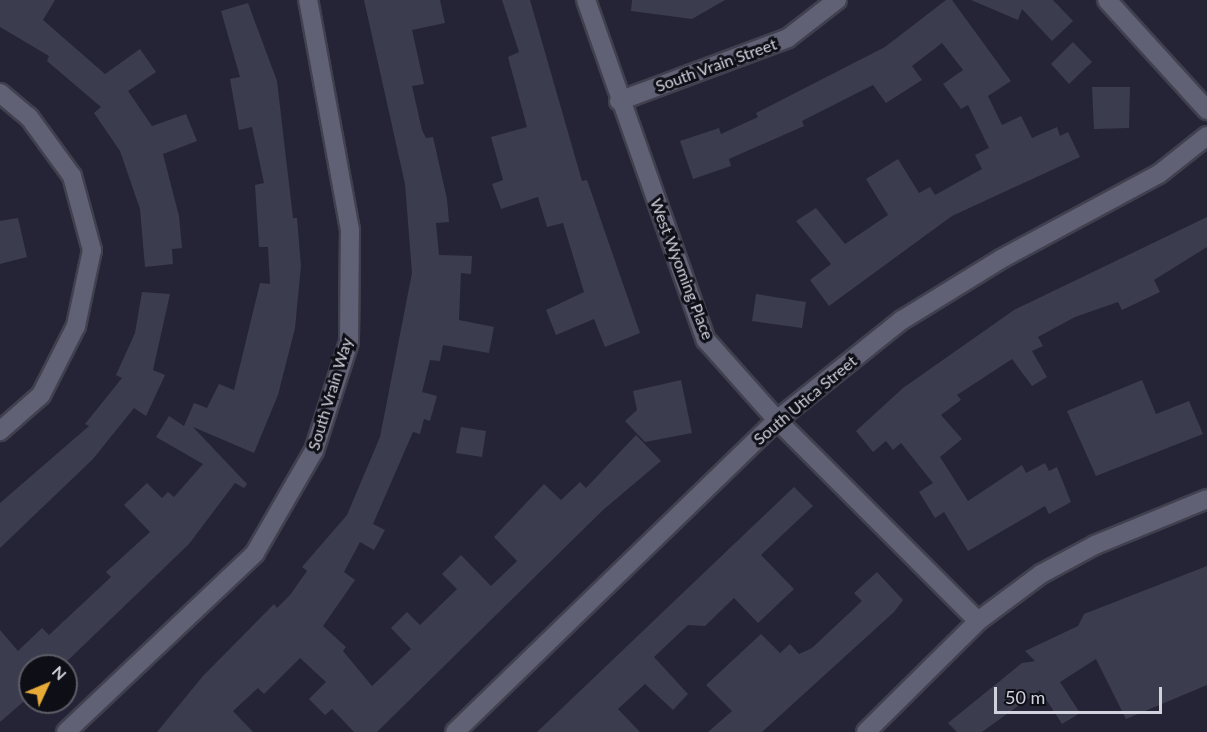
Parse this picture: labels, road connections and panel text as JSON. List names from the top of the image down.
{
  "streets": {
    "street": [
      "South Vrain Street",
      "West Wyoming Place",
      "South Vrain Way",
      "South Utica Street"
    ]
  },
  "crossings": [
    ["South Vrain Street", "West Wyoming Place"],
    ["West Wyoming Place", "South Utica Street"]
  ],
  "scale_bar": "50 m",
  "north": "top right"
}
